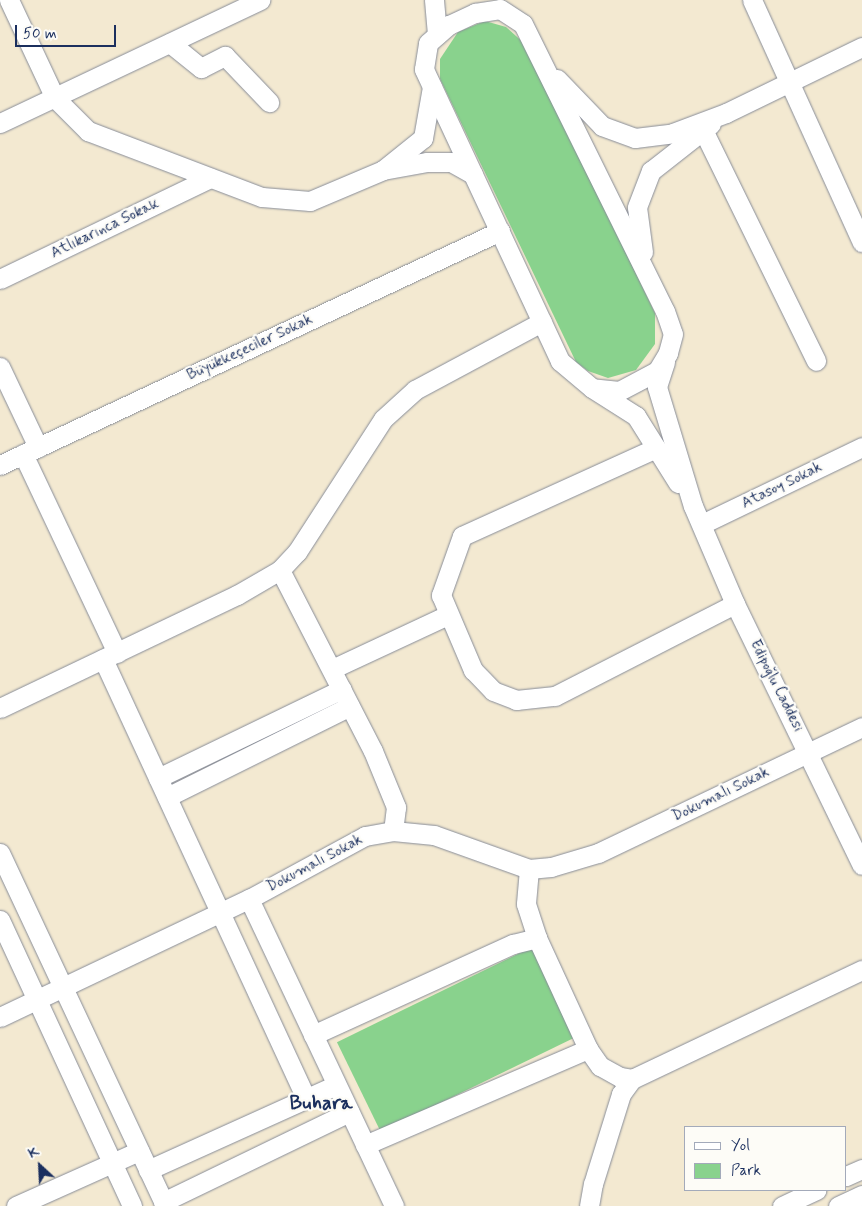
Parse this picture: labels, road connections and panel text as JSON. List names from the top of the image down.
{
  "streets": {
    "street": [
      "Atlıkarınca Sokak",
      "Büyükkeçeciler Sokak",
      "Atasoy Sokak",
      "Edipoğlu Caddesi",
      "Dokumalı Sokak"
    ]
  },
  "crossings": [
    ["Atasoy Sokak", "Edipoğlu Caddesi"],
    ["Edipoğlu Caddesi", "Dokumalı Sokak"]
  ],
  "districts": ["Buhara"],
  "legend": ["Yol", "Park"],
  "scale_bar": "50 m",
  "north": "top left"
}
